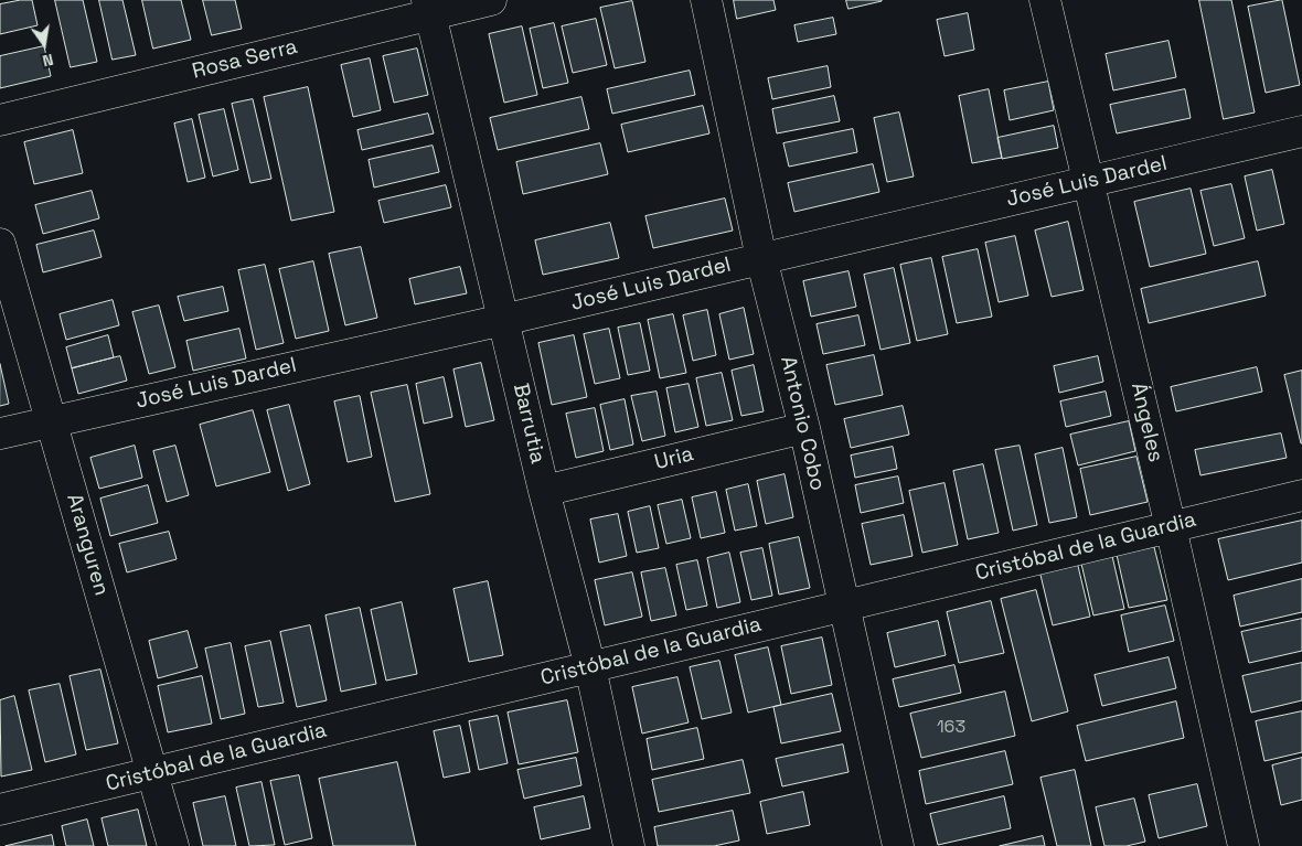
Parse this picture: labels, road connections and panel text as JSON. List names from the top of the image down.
{
  "streets": {
    "street": [
      "Rosa Serra",
      "José Luis Dardel",
      "Ángeles",
      "Barrutia",
      "Antonio Cobo",
      "Uria",
      "Aranguren",
      "Cristóbal de la Guardia"
    ]
  },
  "crossings": [
    ["Rosa Serra", "Barrutia"],
    ["José Luis Dardel", "Ángeles"],
    ["José Luis Dardel", "Barrutia"],
    ["José Luis Dardel", "Antonio Cobo"],
    ["José Luis Dardel", "Aranguren"],
    ["Ángeles", "Cristóbal de la Guardia"],
    ["Barrutia", "Uria"],
    ["Barrutia", "Cristóbal de la Guardia"],
    ["Antonio Cobo", "Uria"],
    ["Antonio Cobo", "Cristóbal de la Guardia"],
    ["Aranguren", "Cristóbal de la Guardia"]
  ],
  "house_numbers": ["163"],
  "north": "bottom"
}
